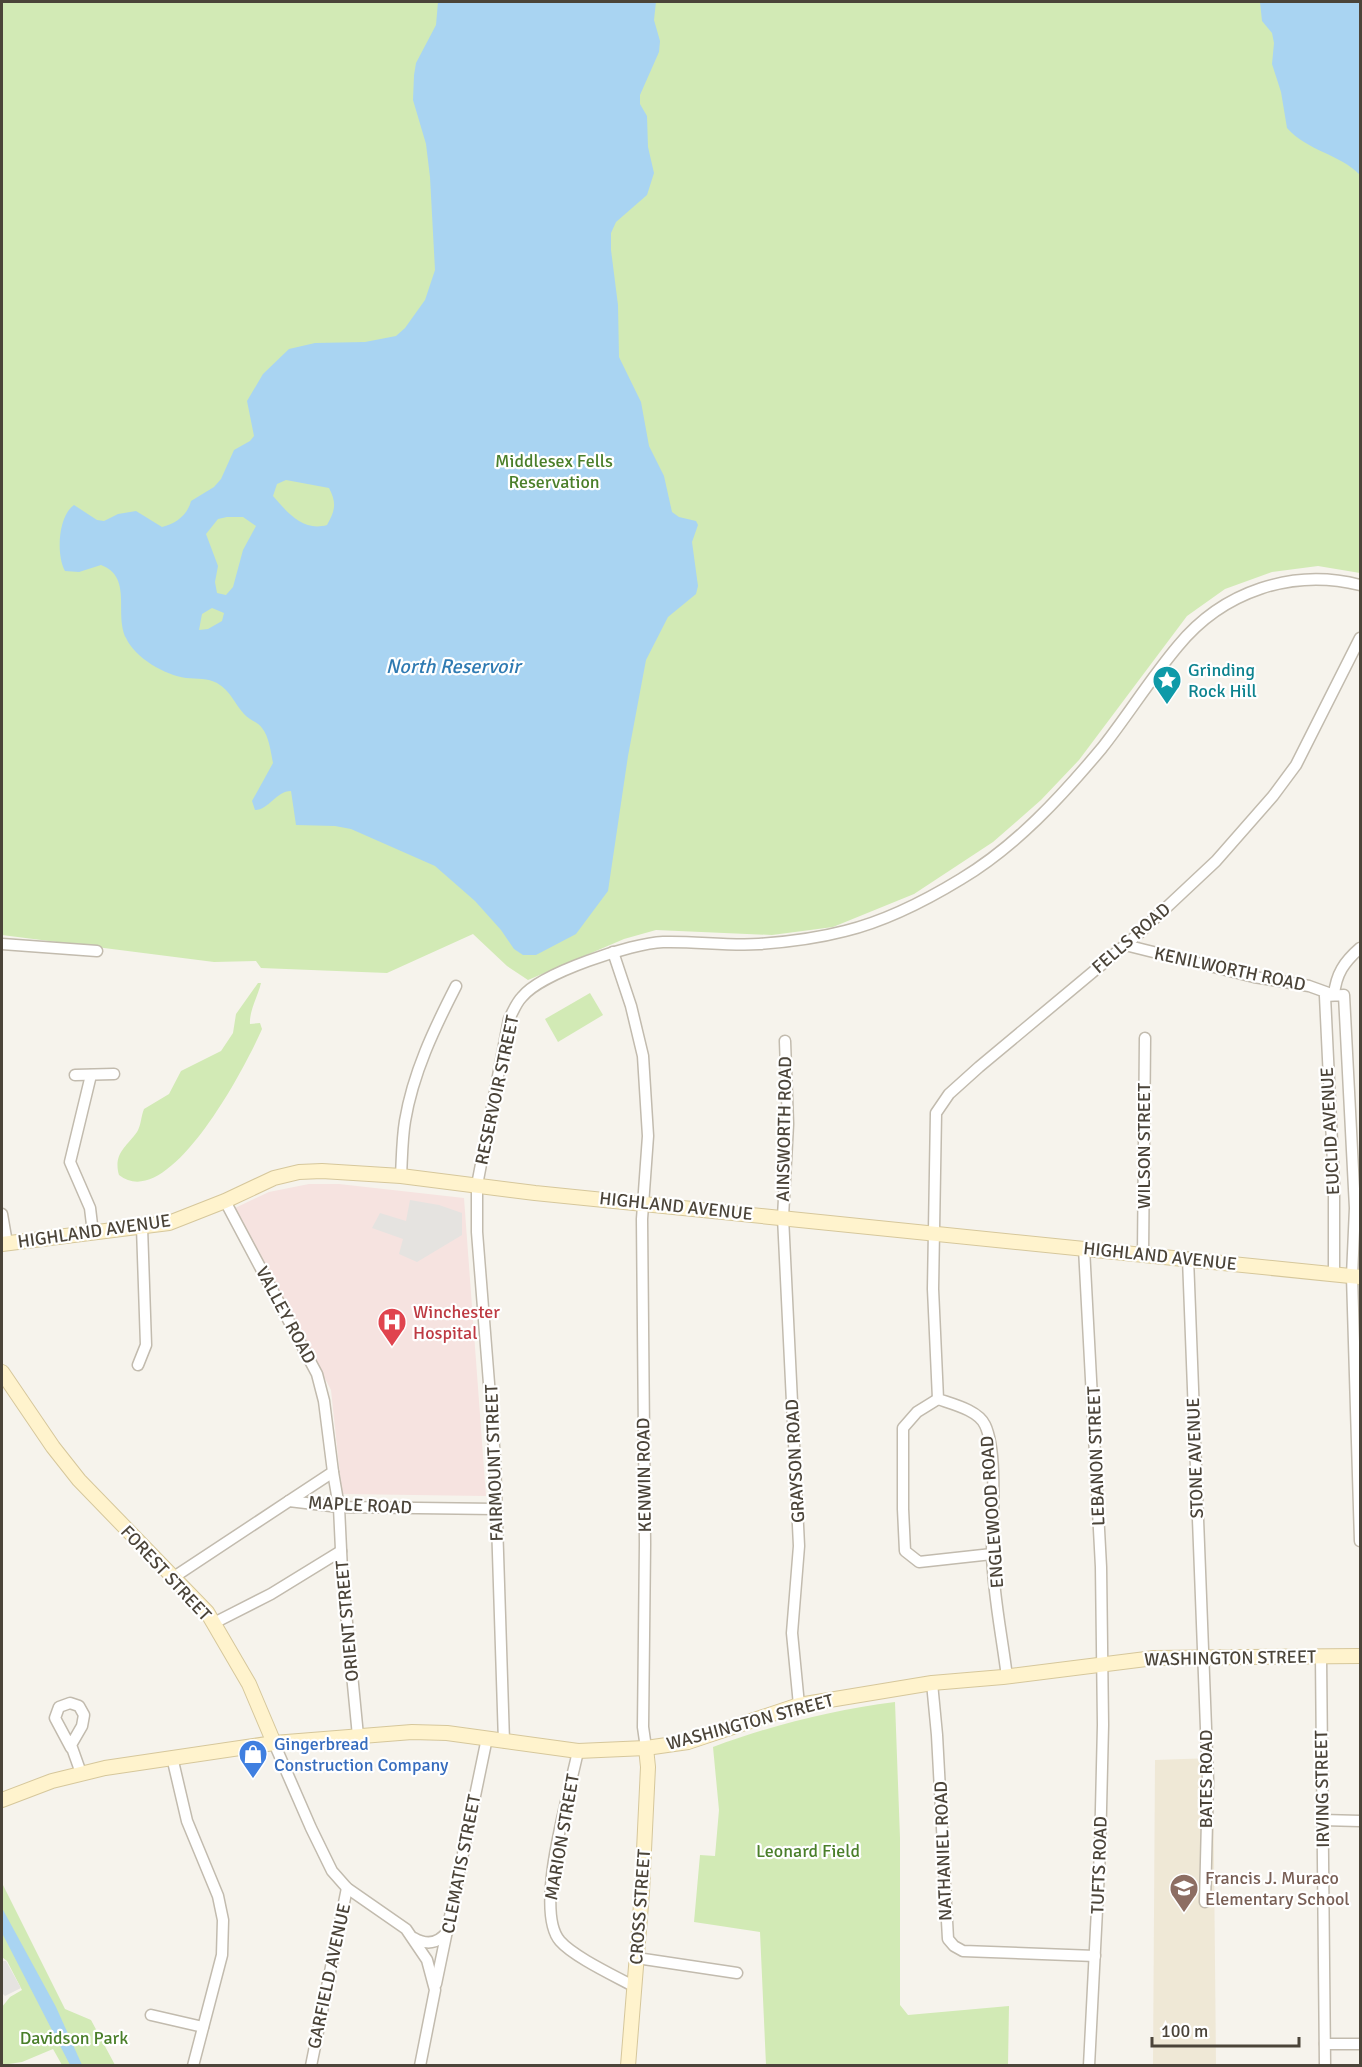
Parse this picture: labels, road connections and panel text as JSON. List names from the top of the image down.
{
  "streets": {
    "main road": [
      "HIGHLAND AVENUE",
      "FOREST STREET",
      "WASHINGTON STREET",
      "CROSS STREET"
    ],
    "street": [
      "FELLS ROAD",
      "KENILWORTH ROAD",
      "RESERVOIR STREET",
      "AINSWORTH ROAD",
      "EUCLID AVENUE",
      "WILSON STREET",
      "VALLEY ROAD",
      "LEBANON STREET",
      "STONE AVENUE",
      "GRAYSON ROAD",
      "FAIRMOUNT STREET",
      "KENWIN ROAD",
      "MAPLE ROAD",
      "ENGLEWOOD ROAD",
      "ORIENT STREET",
      "BATES ROAD",
      "IRVING STREET",
      "MARION STREET",
      "NATHANIEL ROAD",
      "CLEMATIS STREET",
      "TUFTS ROAD",
      "GARFIELD AVENUE"
    ]
  },
  "crossings": [
    ["FELLS ROAD", "KENILWORTH ROAD"],
    ["FELLS ROAD", "HIGHLAND AVENUE"],
    ["KENILWORTH ROAD", "EUCLID AVENUE"],
    ["RESERVOIR STREET", "HIGHLAND AVENUE"],
    ["RESERVOIR STREET", "FAIRMOUNT STREET"],
    ["RESERVOIR STREET", "KENWIN ROAD"],
    ["AINSWORTH ROAD", "HIGHLAND AVENUE"],
    ["AINSWORTH ROAD", "GRAYSON ROAD"],
    ["EUCLID AVENUE", "HIGHLAND AVENUE"],
    ["WILSON STREET", "HIGHLAND AVENUE"],
    ["HIGHLAND AVENUE", "VALLEY ROAD"],
    ["HIGHLAND AVENUE", "LEBANON STREET"],
    ["HIGHLAND AVENUE", "STONE AVENUE"],
    ["HIGHLAND AVENUE", "GRAYSON ROAD"],
    ["HIGHLAND AVENUE", "FAIRMOUNT STREET"],
    ["HIGHLAND AVENUE", "KENWIN ROAD"],
    ["VALLEY ROAD", "MAPLE ROAD"],
    ["VALLEY ROAD", "ORIENT STREET"],
    ["LEBANON STREET", "WASHINGTON STREET"],
    ["LEBANON STREET", "TUFTS ROAD"],
    ["STONE AVENUE", "WASHINGTON STREET"],
    ["STONE AVENUE", "BATES ROAD"],
    ["GRAYSON ROAD", "WASHINGTON STREET"],
    ["FAIRMOUNT STREET", "MAPLE ROAD"],
    ["FAIRMOUNT STREET", "WASHINGTON STREET"],
    ["KENWIN ROAD", "WASHINGTON STREET"],
    ["KENWIN ROAD", "CROSS STREET"],
    ["MAPLE ROAD", "FOREST STREET"],
    ["MAPLE ROAD", "ORIENT STREET"],
    ["ENGLEWOOD ROAD", "WASHINGTON STREET"],
    ["FOREST STREET", "WASHINGTON STREET"],
    ["FOREST STREET", "CLEMATIS STREET"],
    ["FOREST STREET", "GARFIELD AVENUE"],
    ["ORIENT STREET", "WASHINGTON STREET"],
    ["WASHINGTON STREET", "BATES ROAD"],
    ["WASHINGTON STREET", "IRVING STREET"],
    ["WASHINGTON STREET", "MARION STREET"],
    ["WASHINGTON STREET", "NATHANIEL ROAD"],
    ["WASHINGTON STREET", "CLEMATIS STREET"],
    ["WASHINGTON STREET", "TUFTS ROAD"],
    ["WASHINGTON STREET", "CROSS STREET"],
    ["MARION STREET", "CROSS STREET"],
    ["NATHANIEL ROAD", "TUFTS ROAD"]
  ],
  "water": ["North Reservoir"],
  "parks": ["Middlesex Fells Reservation", "Leonard Field", "Davidson Park"],
  "places": {
    "place": ["Grinding Rock Hill"],
    "hospital": ["Winchester Hospital"],
    "shop": ["Gingerbread Construction Company"],
    "school or university": ["Francis J. Muraco Elementary School"]
  },
  "scale_bar": "100 m"
}
